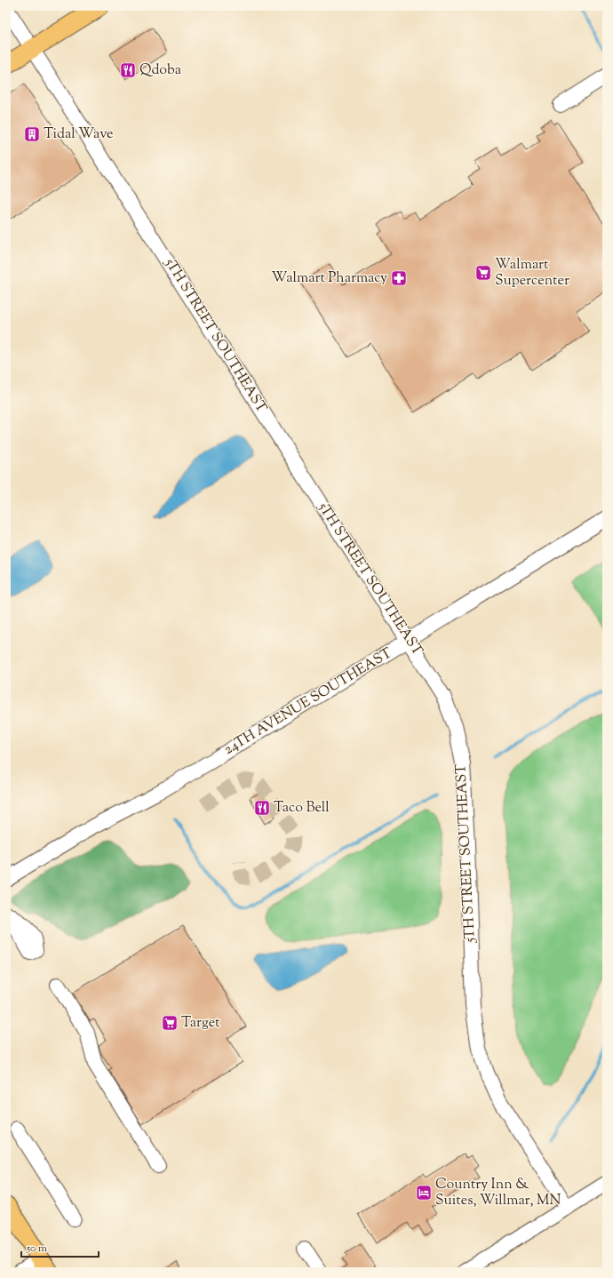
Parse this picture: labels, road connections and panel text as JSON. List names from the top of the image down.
{
  "streets": {
    "street": ["5TH STREET SOUTHEAST", "24TH AVENUE SOUTHEAST"]
  },
  "crossings": [
    ["5TH STREET SOUTHEAST", "24TH AVENUE SOUTHEAST"]
  ],
  "places": {
    "restaurant": ["Qdoba", "Taco Bell"],
    "building": ["Tidal Wave"],
    "supermarket": ["Walmart Supercenter", "Target"],
    "pharmacy": ["Walmart Pharmacy"],
    "hotel": ["Country Inn & Suites, Willmar, MN"]
  },
  "scale_bar": "50 m"
}
